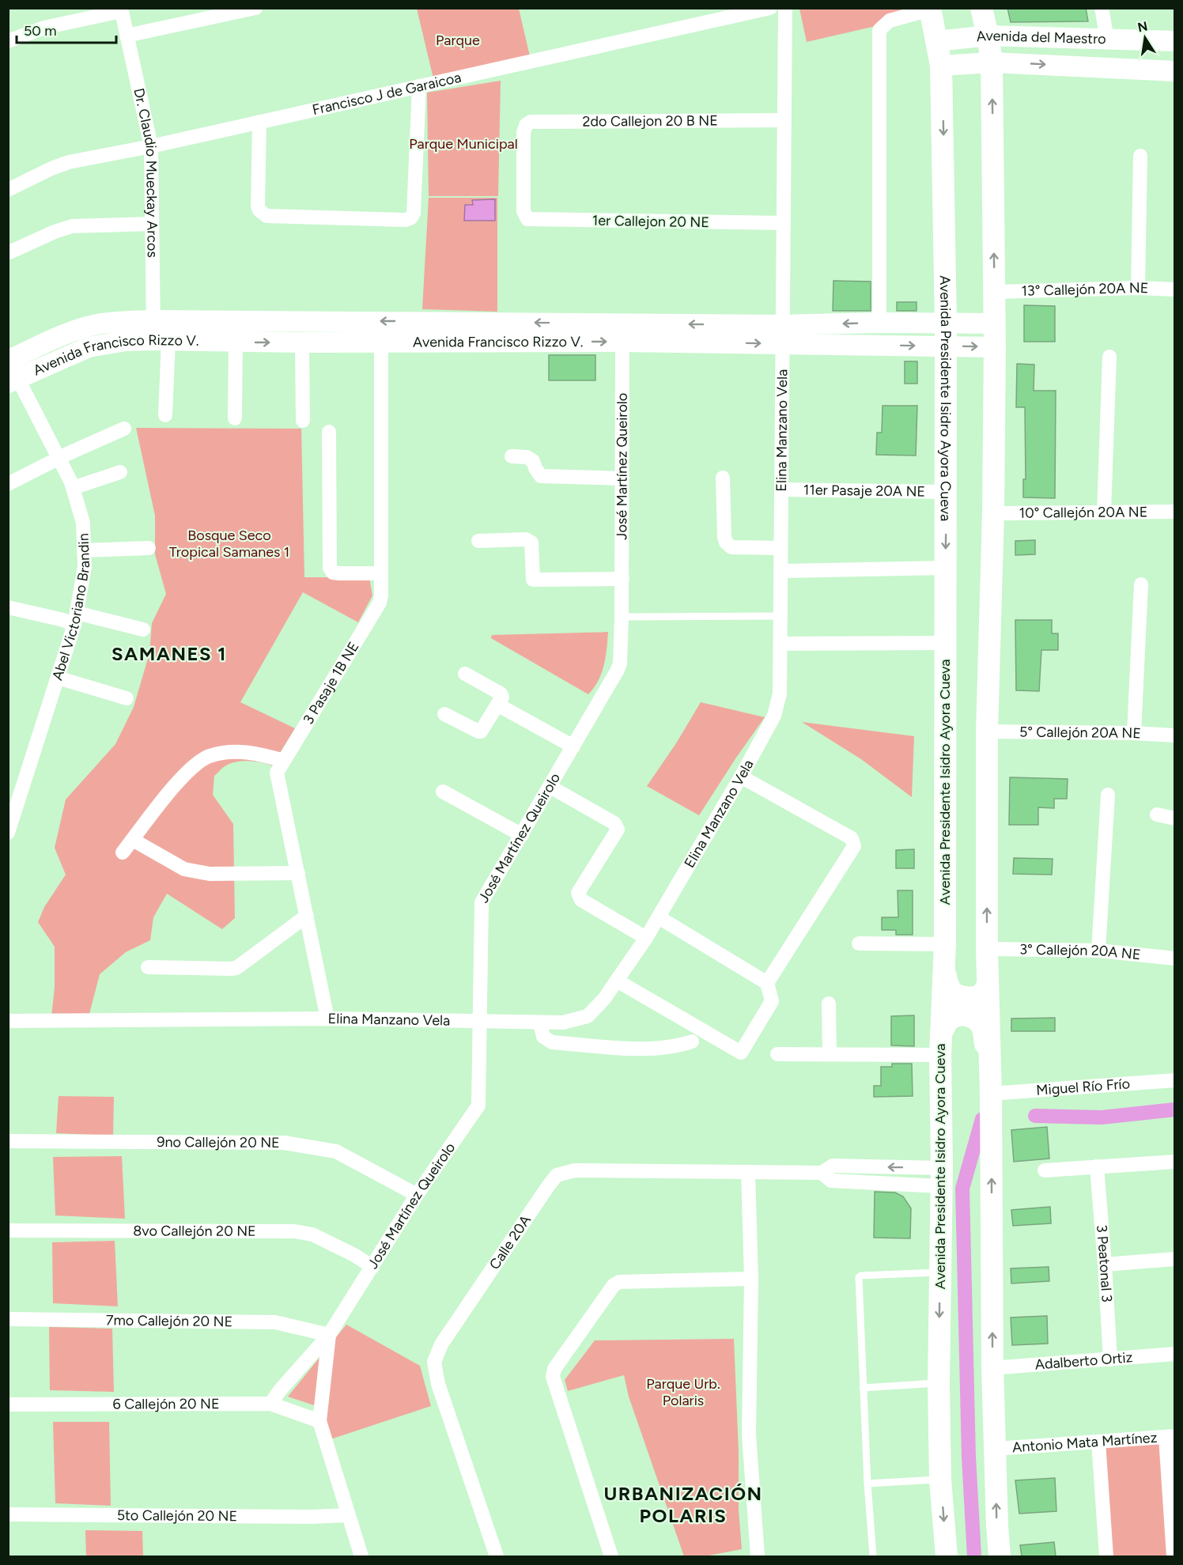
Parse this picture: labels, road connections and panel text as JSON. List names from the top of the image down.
{
  "streets": {
    "main road": ["Avenida del Maestro", "Avenida Francisco Rizzo V.", "Avenida Presidente Isidro Ayora Cueva"],
    "street": [
      "Francisco J de Garaicoa",
      "2do Callejon 20 B NE",
      "Dr. Claudio Mueckay Arcos",
      "1er Callejon 20 NE",
      "13° Callejón 20A NE",
      "Elina Manzano Vela",
      "José Martínez Queirolo",
      "11er Pasaje 20A NE",
      "10° Callejón 20A NE",
      "Abel Victoriano Brandin",
      "3 Pasaje 1B NE",
      "5° Callejón 20A NE",
      "3° Callejón 20A NE",
      "Miguel Río Frío",
      "9no Callejón 20 NE",
      "8vo Callejón 20 NE",
      "Calle 20A",
      "3 Peatonal 3",
      "7mo Callejón 20 NE",
      "Adalberto Ortiz",
      "6 Callejón 20 NE",
      "Antonio Mata Martínez",
      "5to Callejón 20 NE"
    ]
  },
  "crossings": [
    ["Avenida del Maestro", "Avenida Presidente Isidro Ayora Cueva"],
    ["Francisco J de Garaicoa", "Dr. Claudio Mueckay Arcos"],
    ["2do Callejon 20 B NE", "1er Callejon 20 NE"],
    ["2do Callejon 20 B NE", "Elina Manzano Vela"],
    ["Dr. Claudio Mueckay Arcos", "Avenida Francisco Rizzo V."],
    ["1er Callejon 20 NE", "Elina Manzano Vela"],
    ["Avenida Francisco Rizzo V.", "Avenida Presidente Isidro Ayora Cueva"],
    ["Avenida Francisco Rizzo V.", "Elina Manzano Vela"],
    ["Avenida Francisco Rizzo V.", "José Martínez Queirolo"],
    ["Avenida Francisco Rizzo V.", "Abel Victoriano Brandin"],
    ["Avenida Francisco Rizzo V.", "3 Pasaje 1B NE"],
    ["Avenida Presidente Isidro Ayora Cueva", "11er Pasaje 20A NE"],
    ["Avenida Presidente Isidro Ayora Cueva", "Calle 20A"],
    ["Elina Manzano Vela", "José Martínez Queirolo"],
    ["Elina Manzano Vela", "11er Pasaje 20A NE"],
    ["Elina Manzano Vela", "3 Pasaje 1B NE"],
    ["José Martínez Queirolo", "9no Callejón 20 NE"],
    ["José Martínez Queirolo", "8vo Callejón 20 NE"],
    ["José Martínez Queirolo", "7mo Callejón 20 NE"],
    ["José Martínez Queirolo", "6 Callejón 20 NE"],
    ["José Martínez Queirolo", "5to Callejón 20 NE"],
    ["3 Peatonal 3", "Adalberto Ortiz"]
  ],
  "districts": ["SAMANES 1", "URBANIZACIÓN POLARIS"],
  "parks": [
    "Parque",
    "Parque Municipal",
    "Bosque Seco Tropical Samanes 1",
    "Parque Urb. Polaris"
  ],
  "scale_bar": "50 m",
  "north": "top"
}
